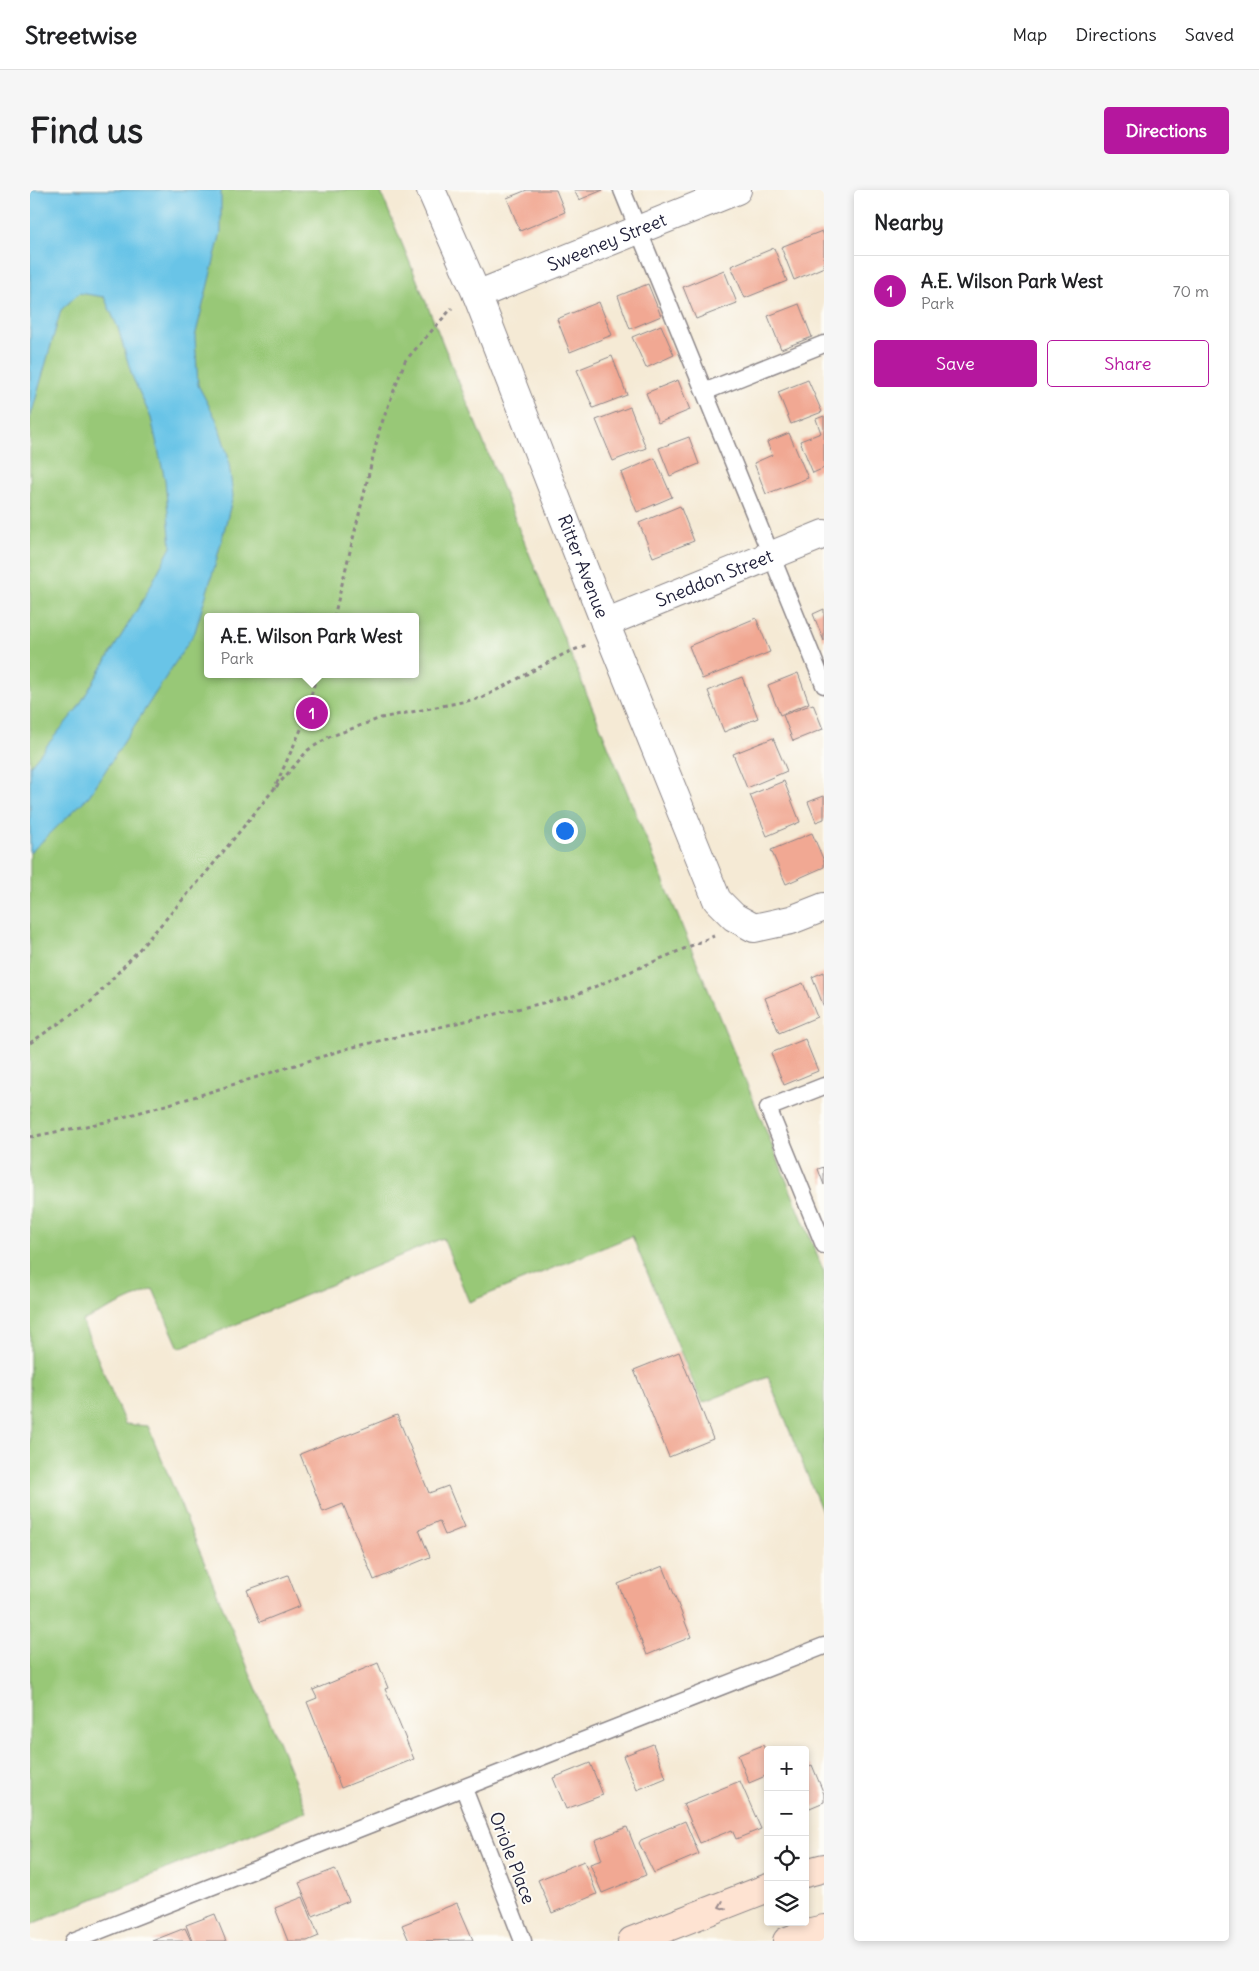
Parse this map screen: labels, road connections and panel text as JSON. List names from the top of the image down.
{
  "streets": {
    "street": ["Sweeney Street", "Ritter Avenue", "Sneddon Street"],
    "lane": ["Oriole Place"]
  },
  "crossings": [
    ["Sweeney Street", "Ritter Avenue"],
    ["Ritter Avenue", "Sneddon Street"]
  ],
  "page": {
    "header": "Streetwise",
    "nav": ["Map", "Directions", "Saved"],
    "buttons": [
      "Directions",
      ["Save", "Share"]
    ],
    "title": "Find us",
    "heading": "Nearby",
    "list": [
      {
        "mark": "1",
        "name": "A.E. Wilson Park West",
        "note": "Park",
        "value": "70 m"
      }
    ],
    "popup": ["A.E. Wilson Park West", "Park"],
    "pins": "1",
    "map_buttons": ["+", "−"]
  }
}
